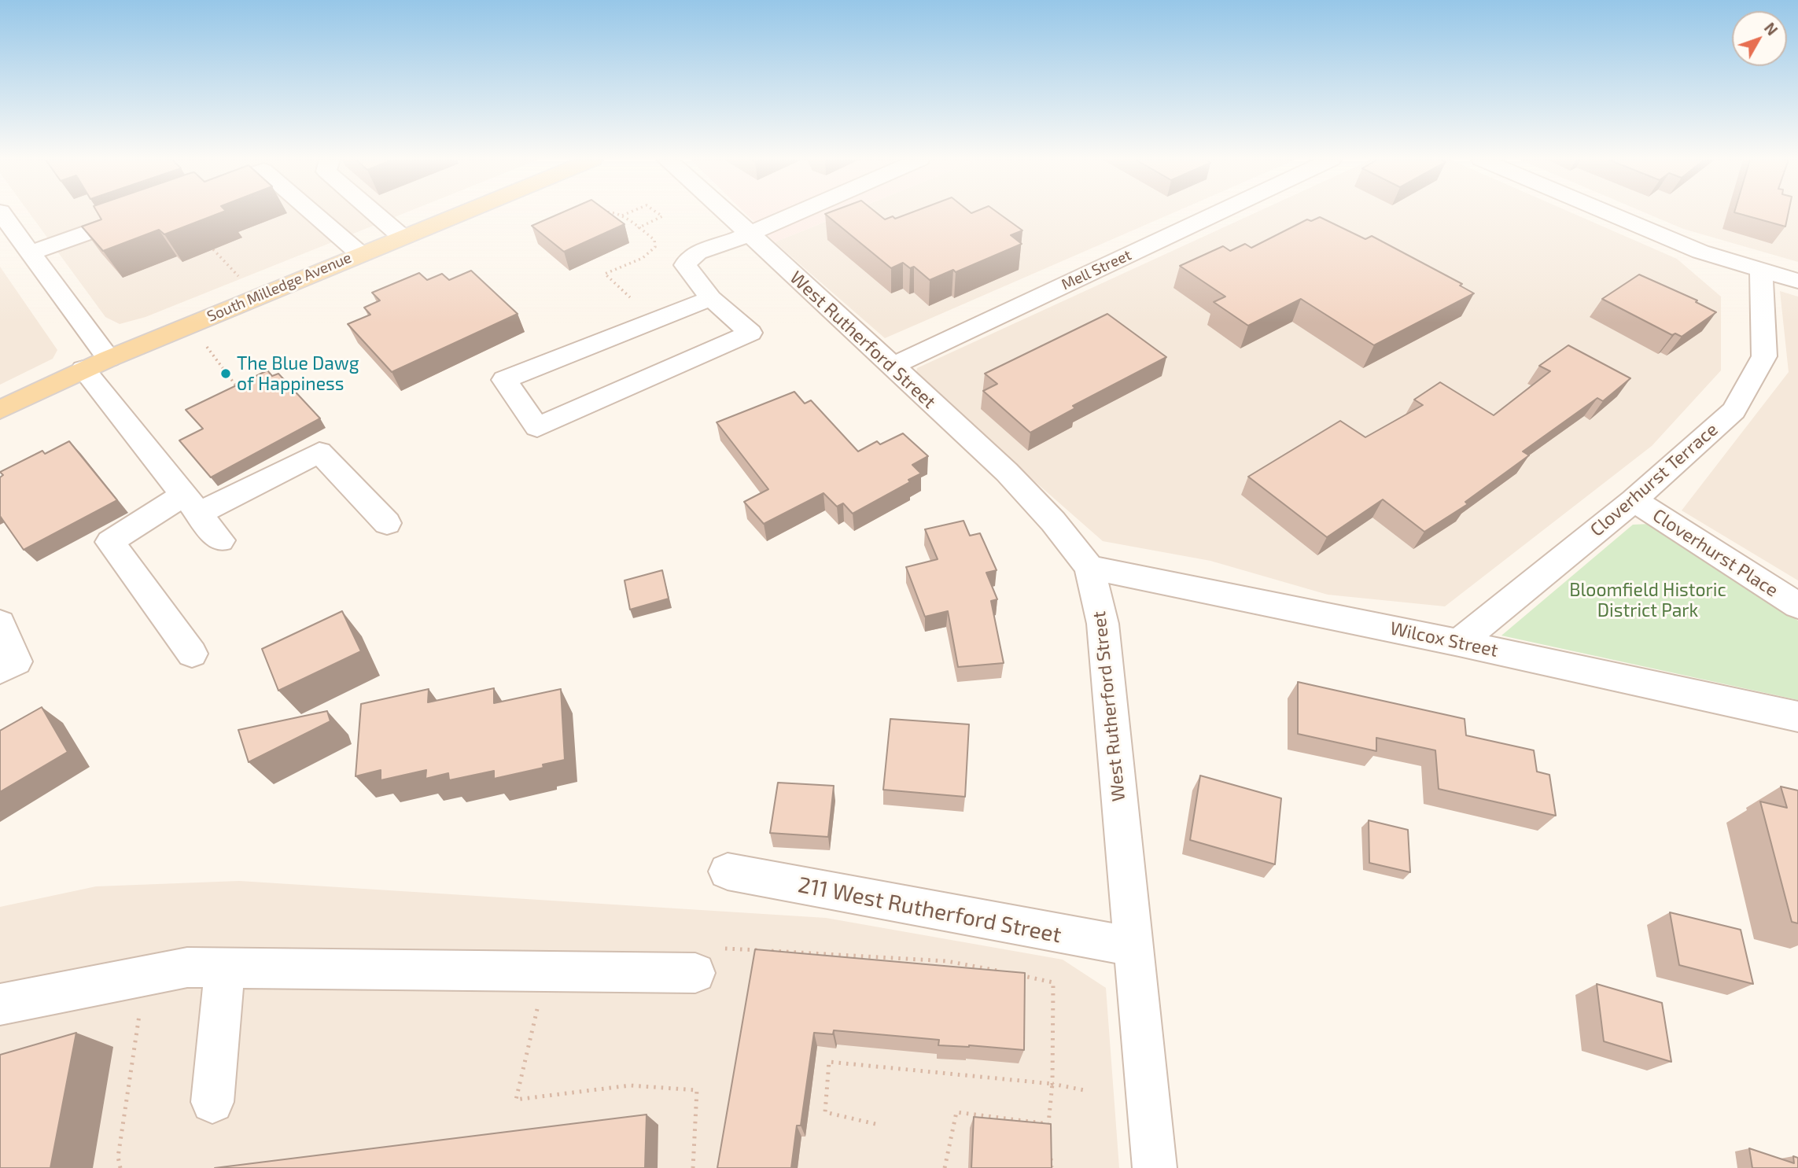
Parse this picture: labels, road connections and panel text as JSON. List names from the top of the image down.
{
  "streets": {
    "main road": ["South Milledge Avenue"],
    "street": [
      "Mell Street",
      "West Rutherford Street",
      "Cloverhurst Terrace",
      "Cloverhurst Place",
      "Wilcox Street",
      "211 West Rutherford Street"
    ]
  },
  "crossings": [
    ["Mell Street", "West Rutherford Street"],
    ["West Rutherford Street", "Wilcox Street"],
    ["West Rutherford Street", "211 West Rutherford Street"],
    ["Cloverhurst Terrace", "Cloverhurst Place"],
    ["Cloverhurst Terrace", "Wilcox Street"]
  ],
  "parks": ["Bloomfield Historic District Park"],
  "places": ["The Blue Dawg of Happiness"],
  "north": "top right"
}
